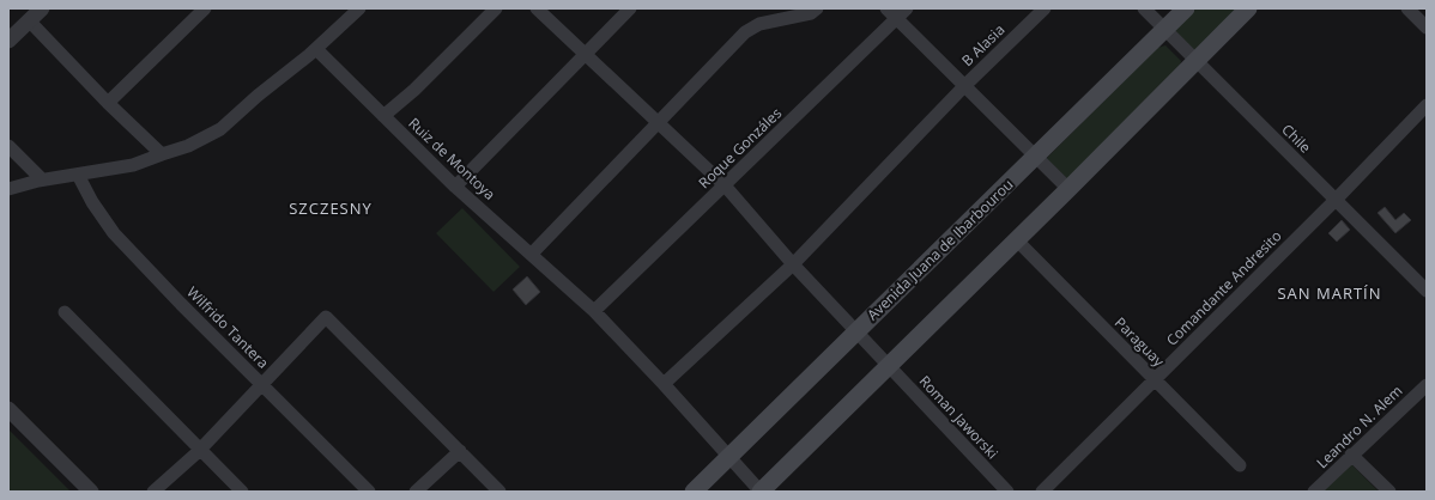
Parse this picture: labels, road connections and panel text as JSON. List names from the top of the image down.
{
  "streets": {
    "main road": ["Avenida Juana de Ibarbourou"],
    "street": [
      "B Alasia",
      "Chile",
      "Roque Gonzáles",
      "Ruiz de Montoya",
      "Comandante Andresito",
      "Wilfrido Tantera",
      "Paraguay",
      "Roman Jaworski",
      "Leandro N. Alem"
    ]
  },
  "crossings": [
    ["B Alasia", "Ruiz de Montoya"],
    ["B Alasia", "Roman Jaworski"],
    ["Chile", "Avenida Juana de Ibarbourou"],
    ["Chile", "Comandante Andresito"],
    ["Roque Gonzáles", "Ruiz de Montoya"],
    ["Roque Gonzáles", "Roman Jaworski"],
    ["Ruiz de Montoya", "Avenida Juana de Ibarbourou"],
    ["Avenida Juana de Ibarbourou", "Roman Jaworski"],
    ["Comandante Andresito", "Paraguay"]
  ],
  "districts": ["SZCZESNY", "SAN MARTÍN"]
}
